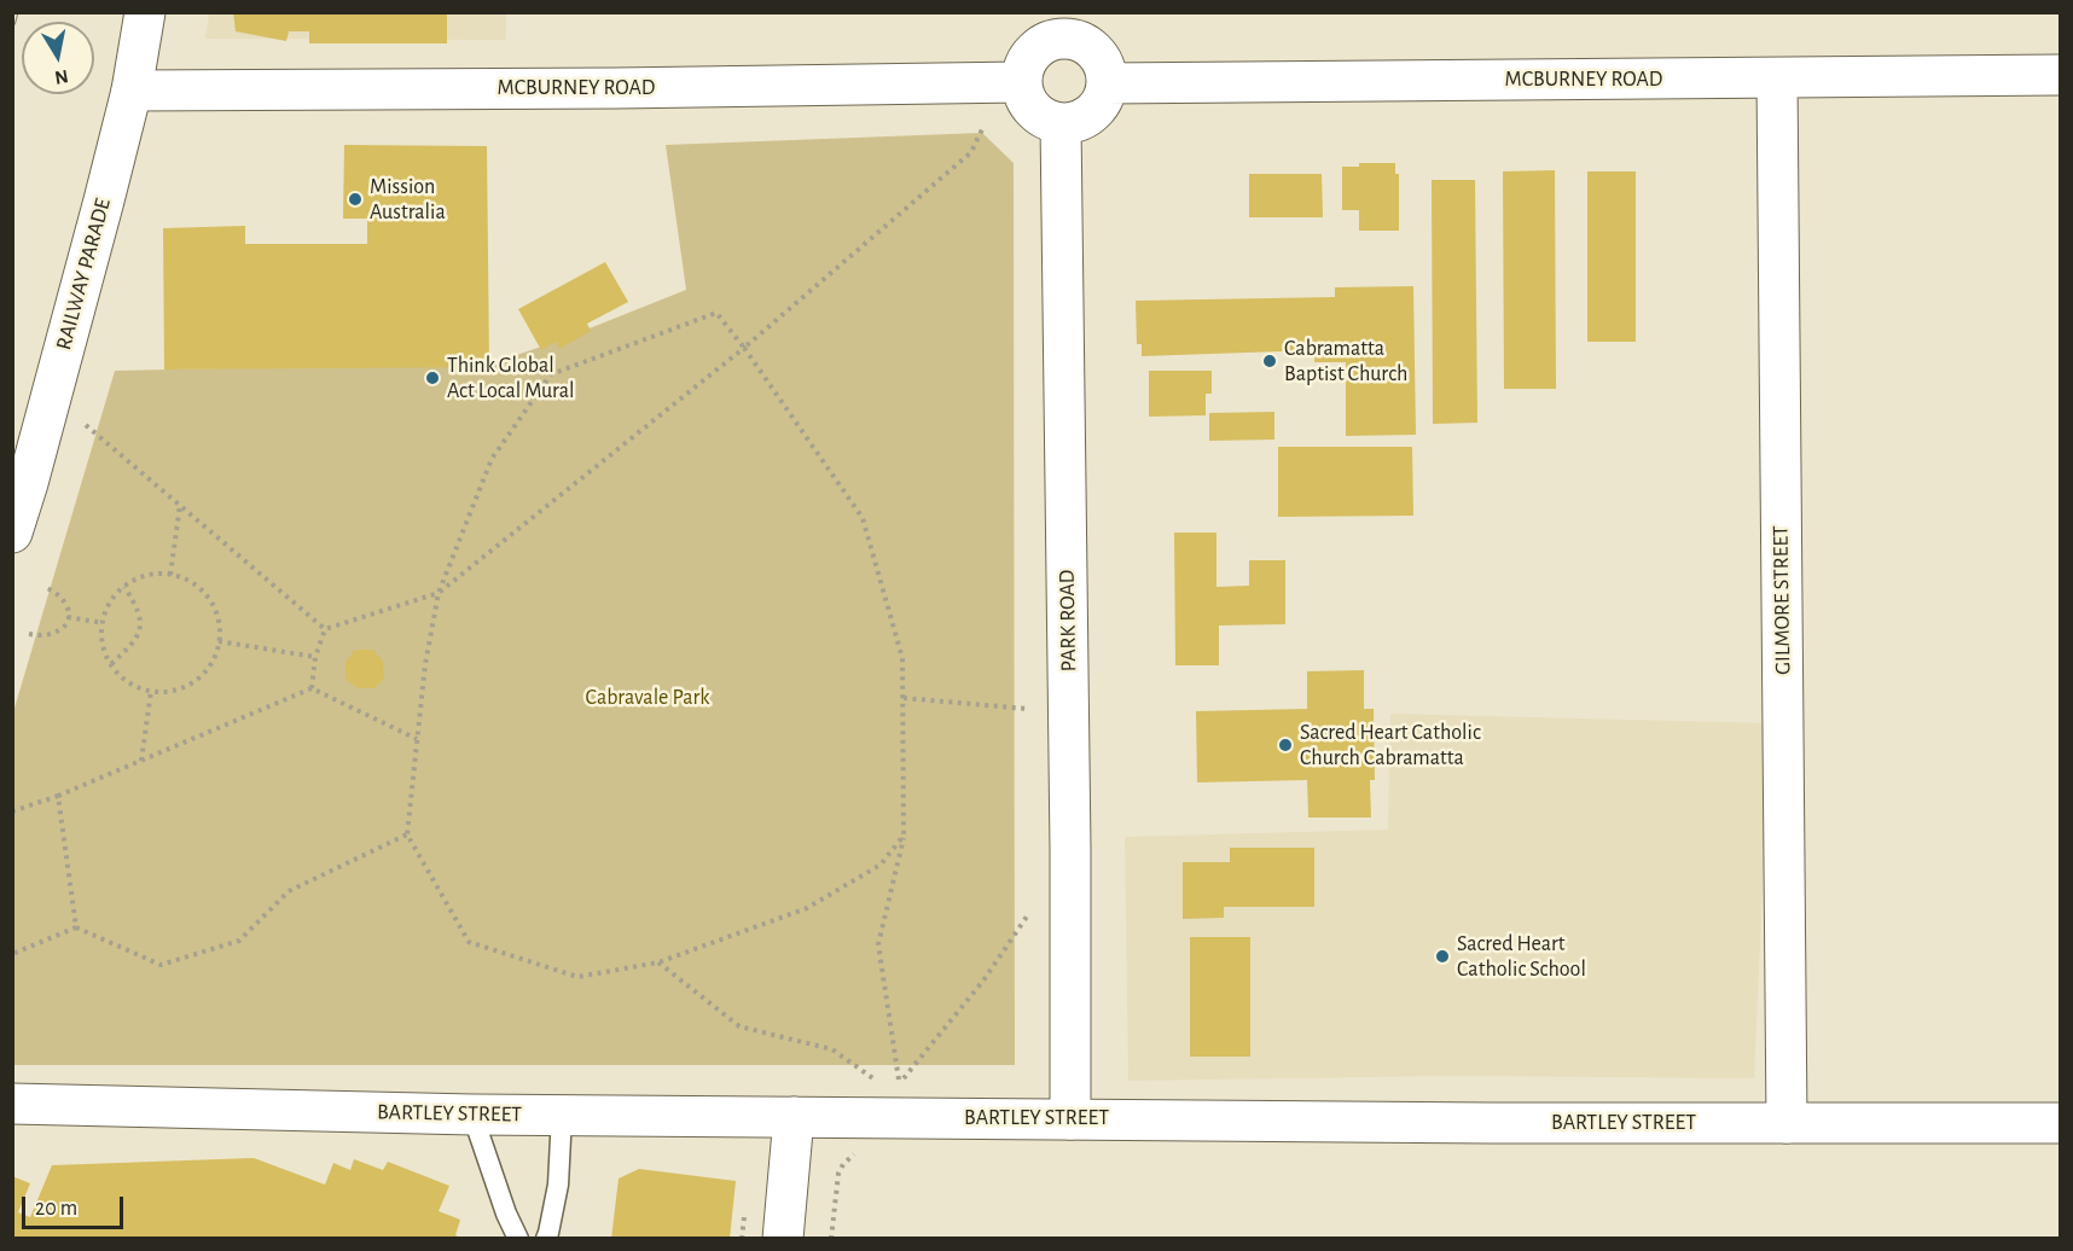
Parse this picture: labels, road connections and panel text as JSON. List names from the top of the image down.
{
  "streets": {
    "street": [
      "MCBURNEY ROAD",
      "RAILWAY PARADE",
      "GILMORE STREET",
      "PARK ROAD",
      "BARTLEY STREET"
    ]
  },
  "crossings": [
    ["MCBURNEY ROAD", "RAILWAY PARADE"],
    ["MCBURNEY ROAD", "GILMORE STREET"],
    ["MCBURNEY ROAD", "PARK ROAD"],
    ["GILMORE STREET", "BARTLEY STREET"],
    ["PARK ROAD", "BARTLEY STREET"]
  ],
  "parks": ["Cabravale Park"],
  "places": [
    "Mission Australia",
    "Cabramatta Baptist Church",
    "Think Global Act Local Mural",
    "Sacred Heart Catholic Church Cabramatta",
    "Sacred Heart Catholic School"
  ],
  "scale_bar": "20 m",
  "north": "bottom"
}
